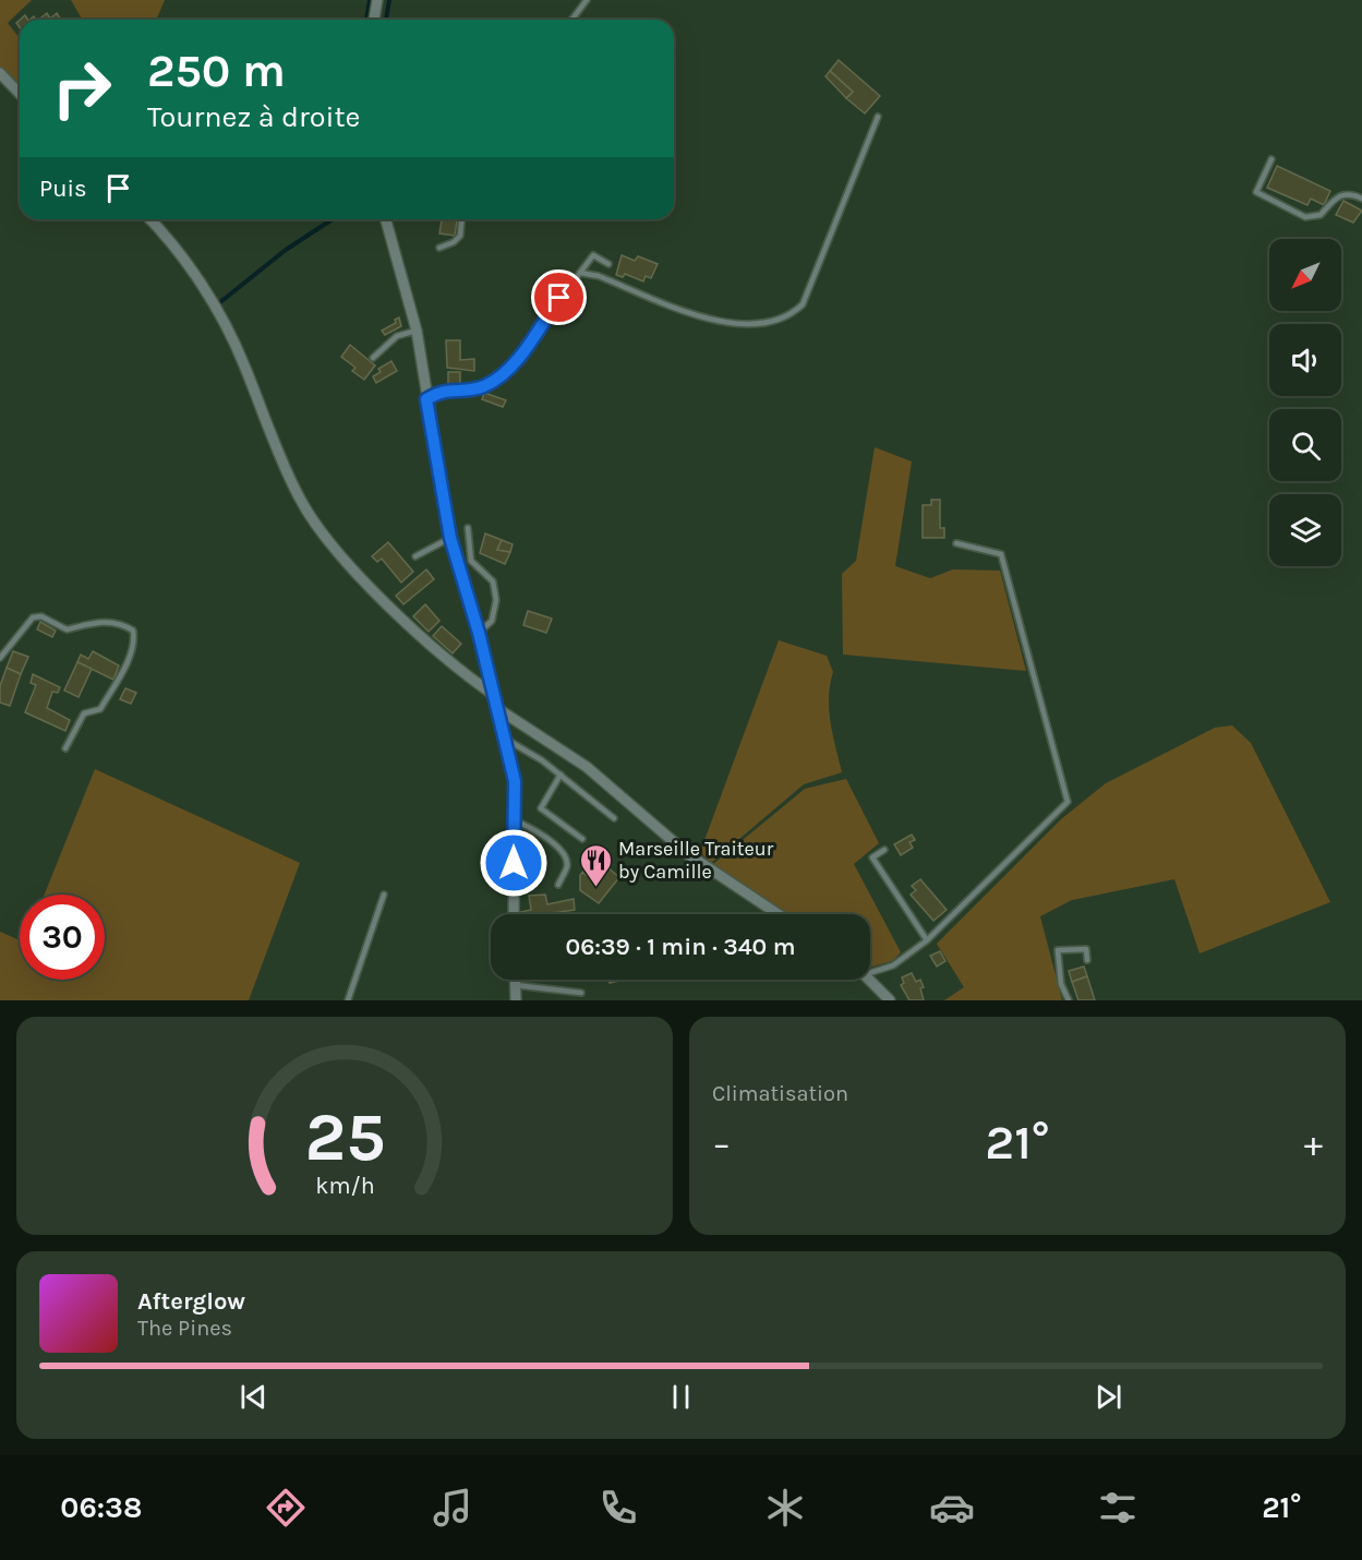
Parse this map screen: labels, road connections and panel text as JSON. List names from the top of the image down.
{
  "places": {
    "restaurant": ["Marseille Traiteur by Camille"]
  },
  "north": "bottom left",
  "page": {
    "turn": ["250 m", "Tournez à droite"],
    "then": "Puis",
    "limit": "30",
    "trip": "06:39 · 1 min · 340 m",
    "tile": "Climatisation",
    "heat": ["−", "21°", "+"],
    "song": ["Afterglow", "The Pines"],
    "tabs": ["06:38", "21°"],
    "gauge": ["25", "km/h"]
  }
}
